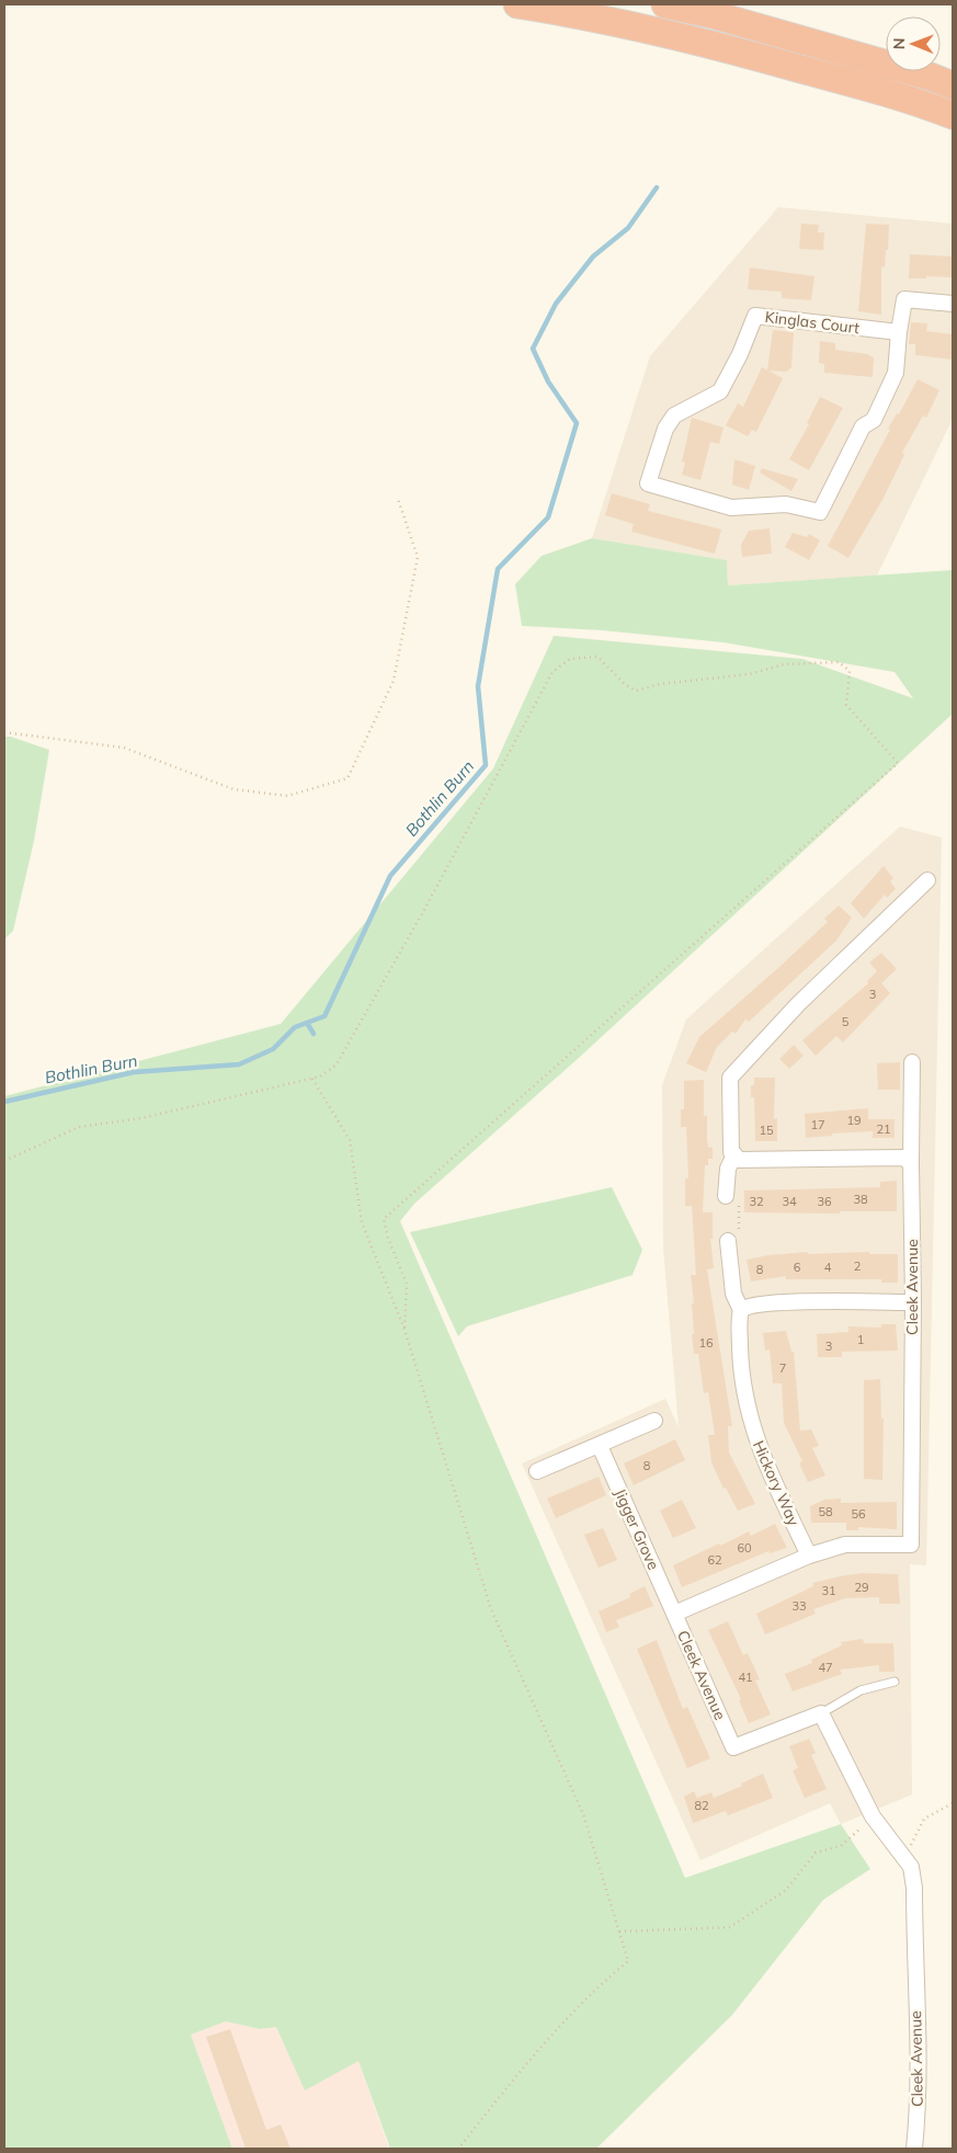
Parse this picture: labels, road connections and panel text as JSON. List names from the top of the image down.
{
  "streets": {
    "street": [
      "Kinglas Court",
      "Cleek Avenue",
      "Hickory Way",
      "Jigger Grove"
    ]
  },
  "crossings": [
    ["Cleek Avenue", "Hickory Way"],
    ["Cleek Avenue", "Jigger Grove"]
  ],
  "water": ["Bothlin Burn"],
  "house_numbers": [
    "3",
    "5",
    "19",
    "17",
    "21",
    "15",
    "38",
    "32",
    "34",
    "36",
    "2",
    "6",
    "4",
    "8",
    "1",
    "16",
    "3",
    "7",
    "8",
    "58",
    "56",
    "60",
    "62",
    "29",
    "31",
    "33",
    "47",
    "41",
    "82"
  ],
  "north": "left"
}
